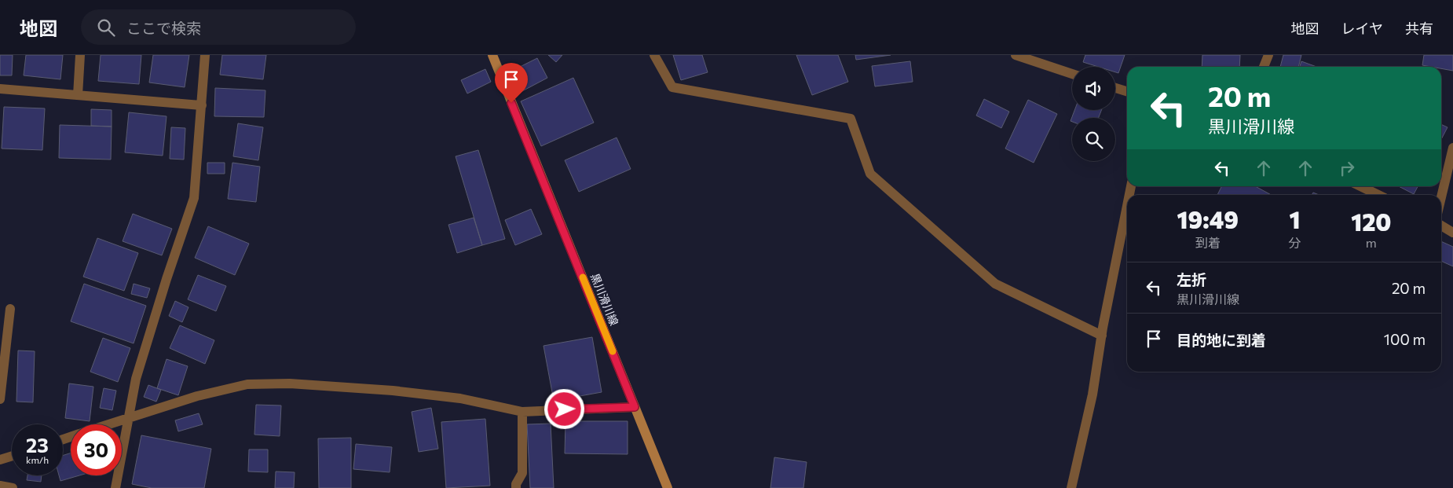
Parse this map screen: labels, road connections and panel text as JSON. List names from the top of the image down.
{
  "streets": {
    "main road": ["黒川滑川線"]
  },
  "page": {
    "header": "地図",
    "search": "ここで検索",
    "nav": ["地図", "レイヤ", "共有"],
    "turn": ["20 m", "黒川滑川線"],
    "eta": [
      "19:49",
      "到着",
      "1",
      "分",
      "120",
      "m"
    ],
    "list": [
      {
        "name": "左折",
        "note": "黒川滑川線",
        "value": "20 m"
      },
      {
        "name": "目的地に到着",
        "value": "100 m"
      }
    ],
    "speed": "23 km/h",
    "limit": "30"
  }
}
